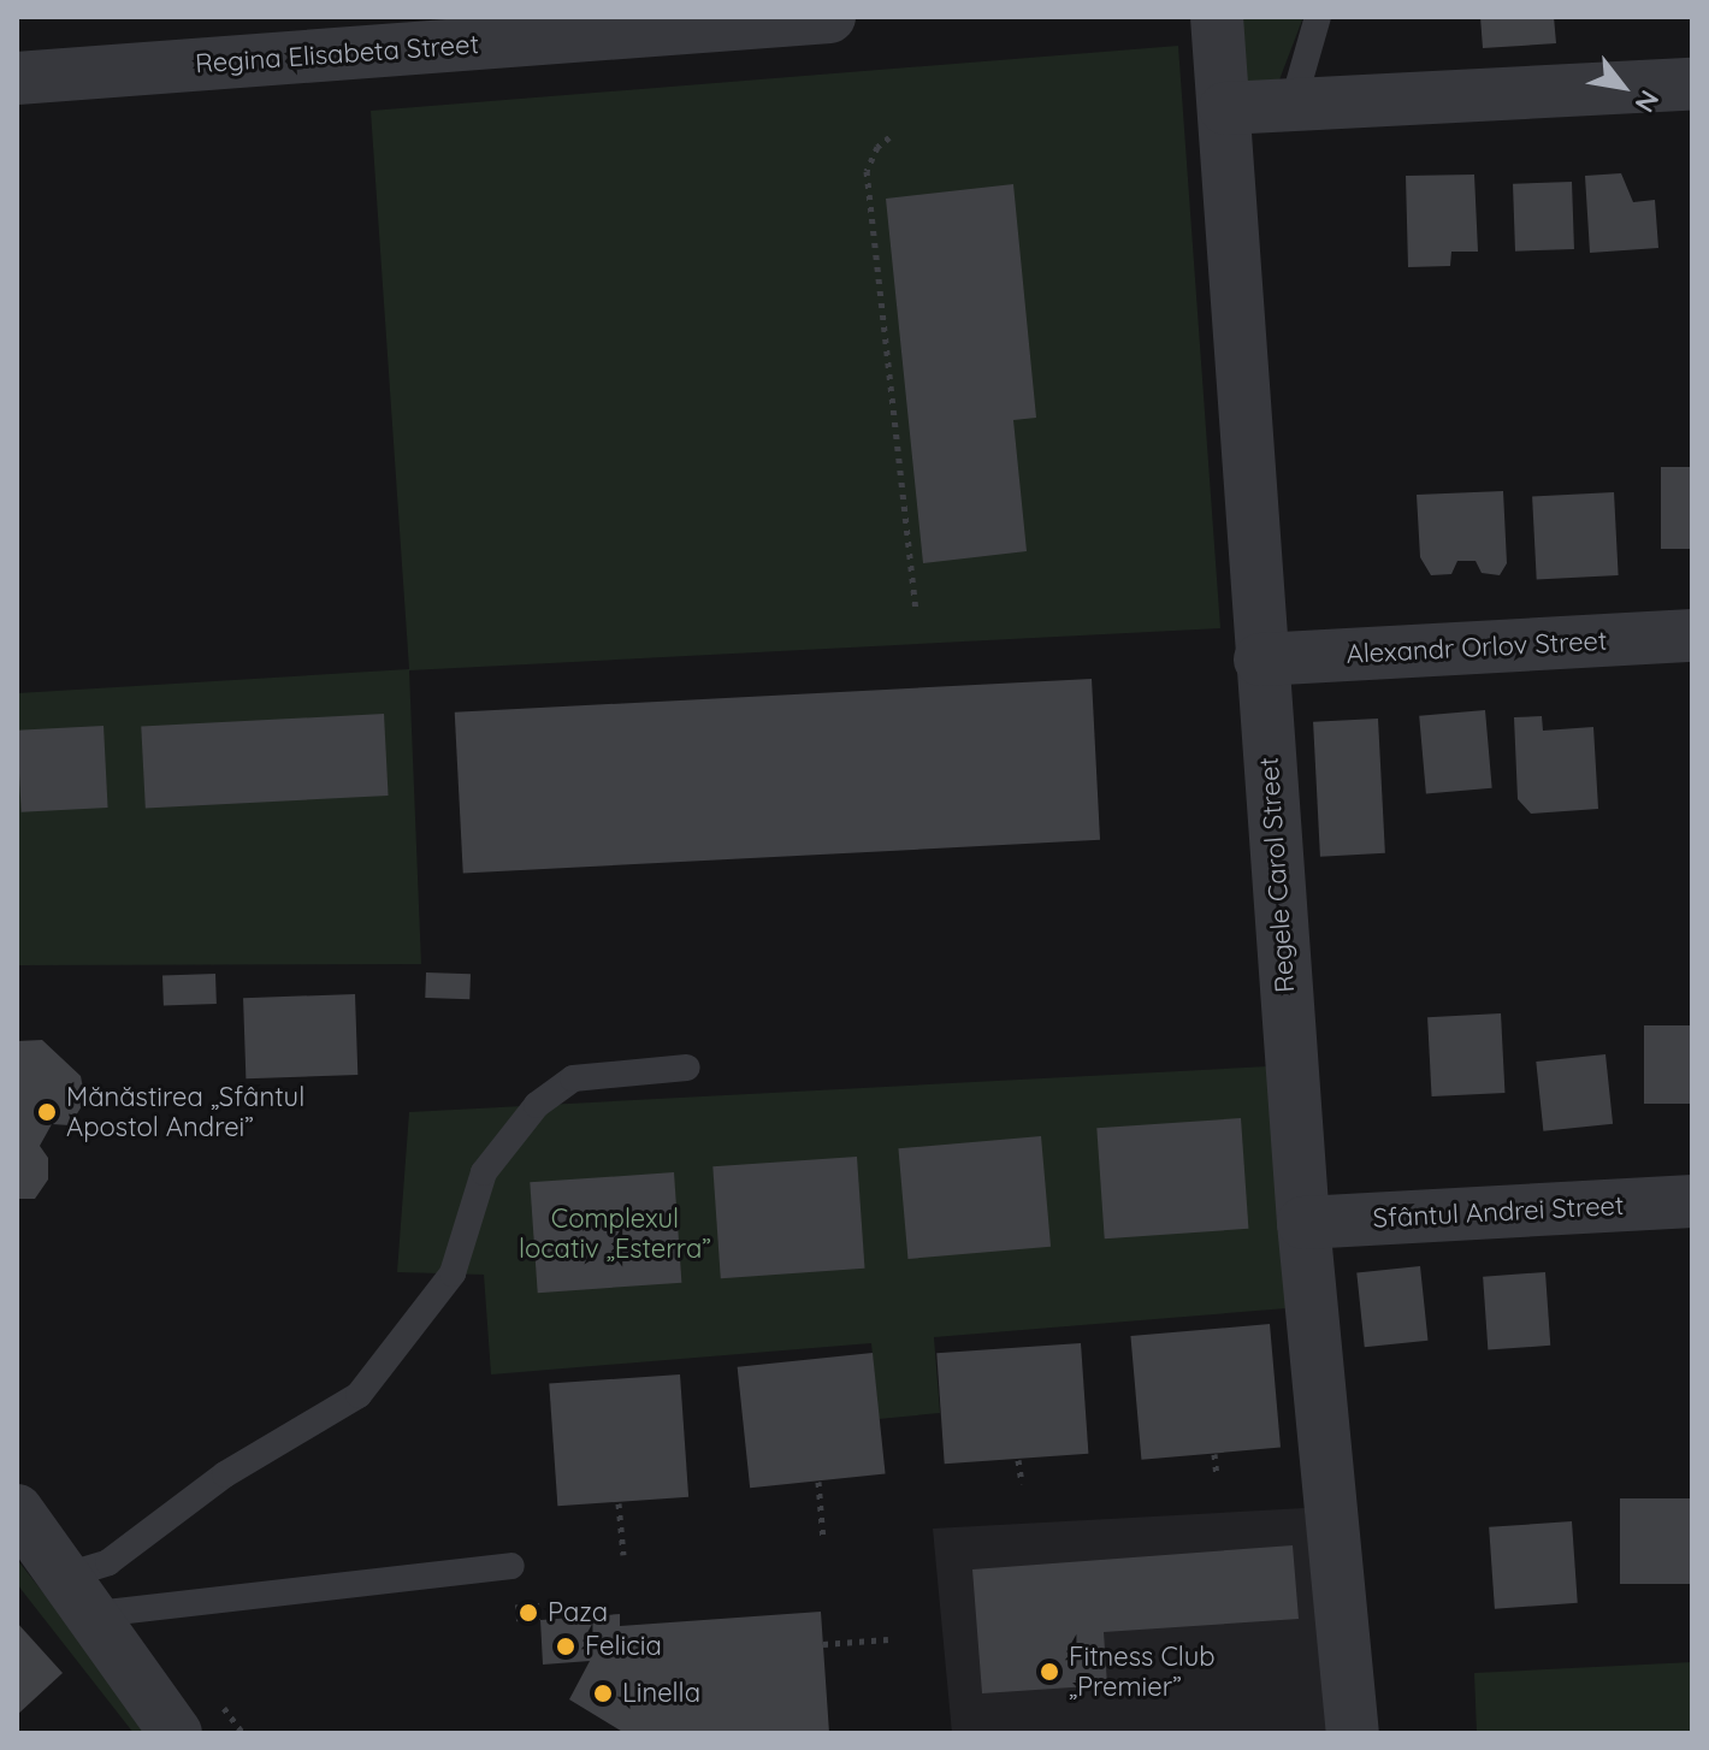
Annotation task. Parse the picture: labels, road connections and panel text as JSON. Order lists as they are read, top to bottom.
{
  "streets": {
    "street": [
      "Regina Elisabeta Street",
      "Alexandr Orlov Street",
      "Regele Carol Street",
      "Sfântul Andrei Street"
    ]
  },
  "crossings": [
    ["Alexandr Orlov Street", "Regele Carol Street"],
    ["Regele Carol Street", "Sfântul Andrei Street"]
  ],
  "parks": ["Complexul locativ „Esterra”"],
  "places": [
    "Mănăstirea „Sfântul Apostol Andrei”",
    "Paza",
    "Felicia",
    "Fitness Club „Premier”",
    "Linella"
  ],
  "north": "bottom right"
}
